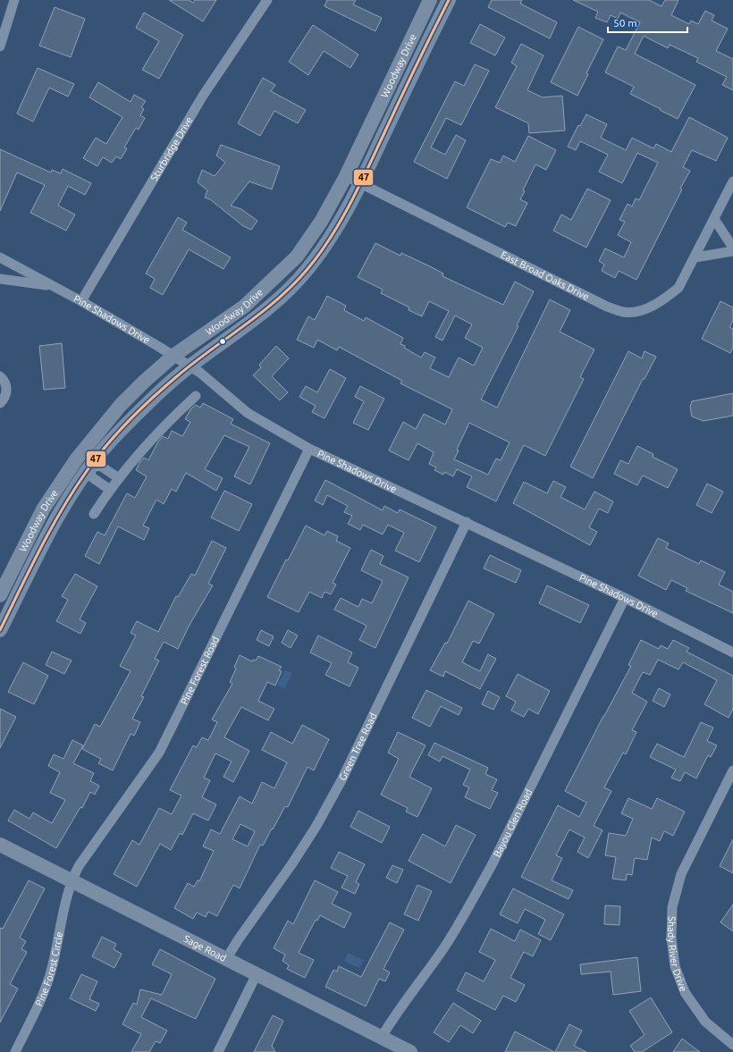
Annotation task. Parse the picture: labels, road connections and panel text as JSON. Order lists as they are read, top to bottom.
{
  "streets": {
    "main road": ["Woodway Drive", "Sage Road"],
    "street": [
      "Sturbridge Drive",
      "East Broad Oaks Drive",
      "Pine Shadows Drive",
      "Pine Forest Road",
      "Green Tree Road",
      "Bayou Glen Road",
      "Shady River Drive",
      "Pine Forest Circle"
    ]
  },
  "crossings": [
    ["Woodway Drive", "East Broad Oaks Drive"],
    ["Woodway Drive", "Pine Shadows Drive"],
    ["Sturbridge Drive", "Pine Shadows Drive"],
    ["Pine Shadows Drive", "Pine Forest Road"],
    ["Pine Shadows Drive", "Green Tree Road"],
    ["Pine Shadows Drive", "Bayou Glen Road"],
    ["Pine Forest Road", "Sage Road"],
    ["Pine Forest Road", "Pine Forest Circle"],
    ["Green Tree Road", "Sage Road"],
    ["Bayou Glen Road", "Sage Road"],
    ["Sage Road", "Pine Forest Circle"]
  ],
  "lines": ["transit line 47"],
  "scale_bar": "50 m"
}
